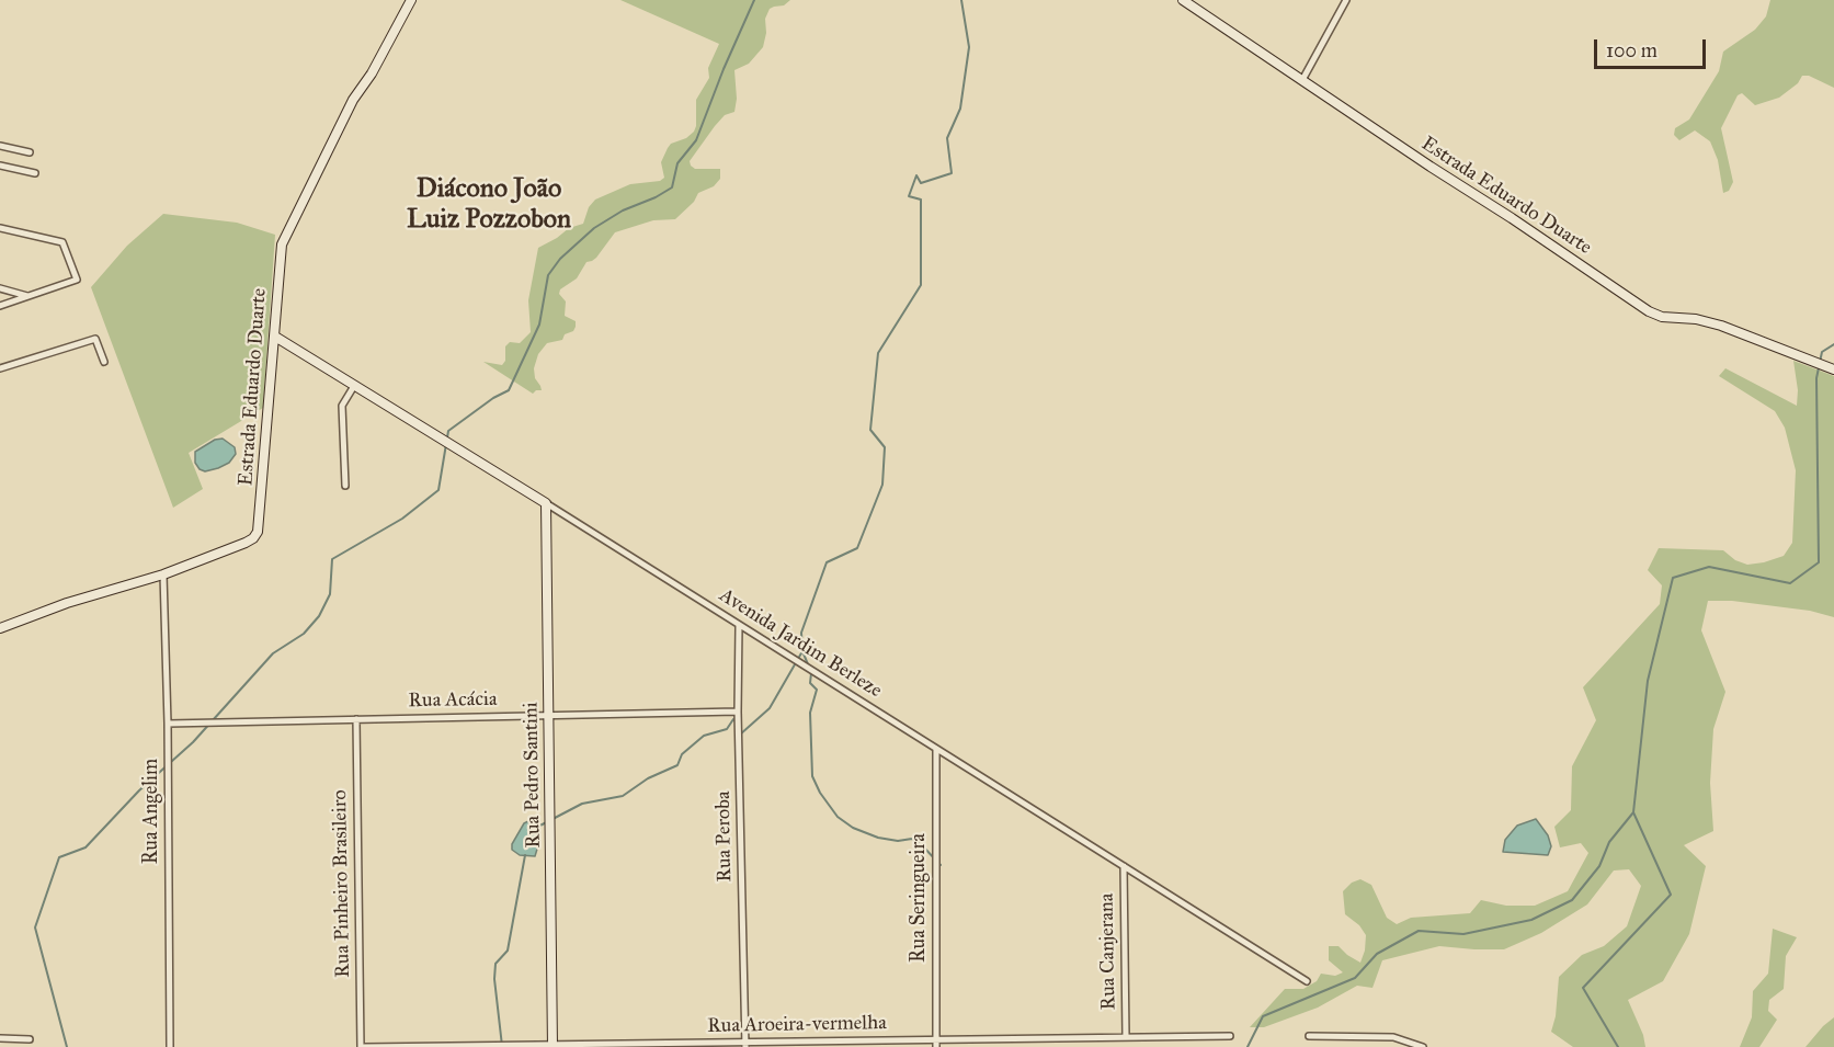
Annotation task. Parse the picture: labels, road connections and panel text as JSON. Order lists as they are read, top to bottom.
{
  "streets": {
    "street": [
      "Estrada Eduardo Duarte",
      "Avenida Jardim Berleze",
      "Rua Acácia",
      "Rua Pedro Santini",
      "Rua Angelim",
      "Rua Peroba",
      "Rua Pinheiro Brasileiro",
      "Rua Seringueira",
      "Rua Canjerana",
      "Rua Aroeira-vermelha"
    ]
  },
  "crossings": [
    ["Estrada Eduardo Duarte", "Avenida Jardim Berleze"],
    ["Estrada Eduardo Duarte", "Rua Angelim"],
    ["Avenida Jardim Berleze", "Rua Pedro Santini"],
    ["Avenida Jardim Berleze", "Rua Peroba"],
    ["Avenida Jardim Berleze", "Rua Seringueira"],
    ["Avenida Jardim Berleze", "Rua Canjerana"],
    ["Rua Acácia", "Rua Pedro Santini"],
    ["Rua Acácia", "Rua Angelim"],
    ["Rua Acácia", "Rua Peroba"],
    ["Rua Acácia", "Rua Pinheiro Brasileiro"],
    ["Rua Pedro Santini", "Rua Aroeira-vermelha"],
    ["Rua Peroba", "Rua Aroeira-vermelha"],
    ["Rua Pinheiro Brasileiro", "Rua Aroeira-vermelha"],
    ["Rua Seringueira", "Rua Aroeira-vermelha"],
    ["Rua Canjerana", "Rua Aroeira-vermelha"]
  ],
  "districts": ["Diácono João Luiz Pozzobon"],
  "scale_bar": "100 m"
}
